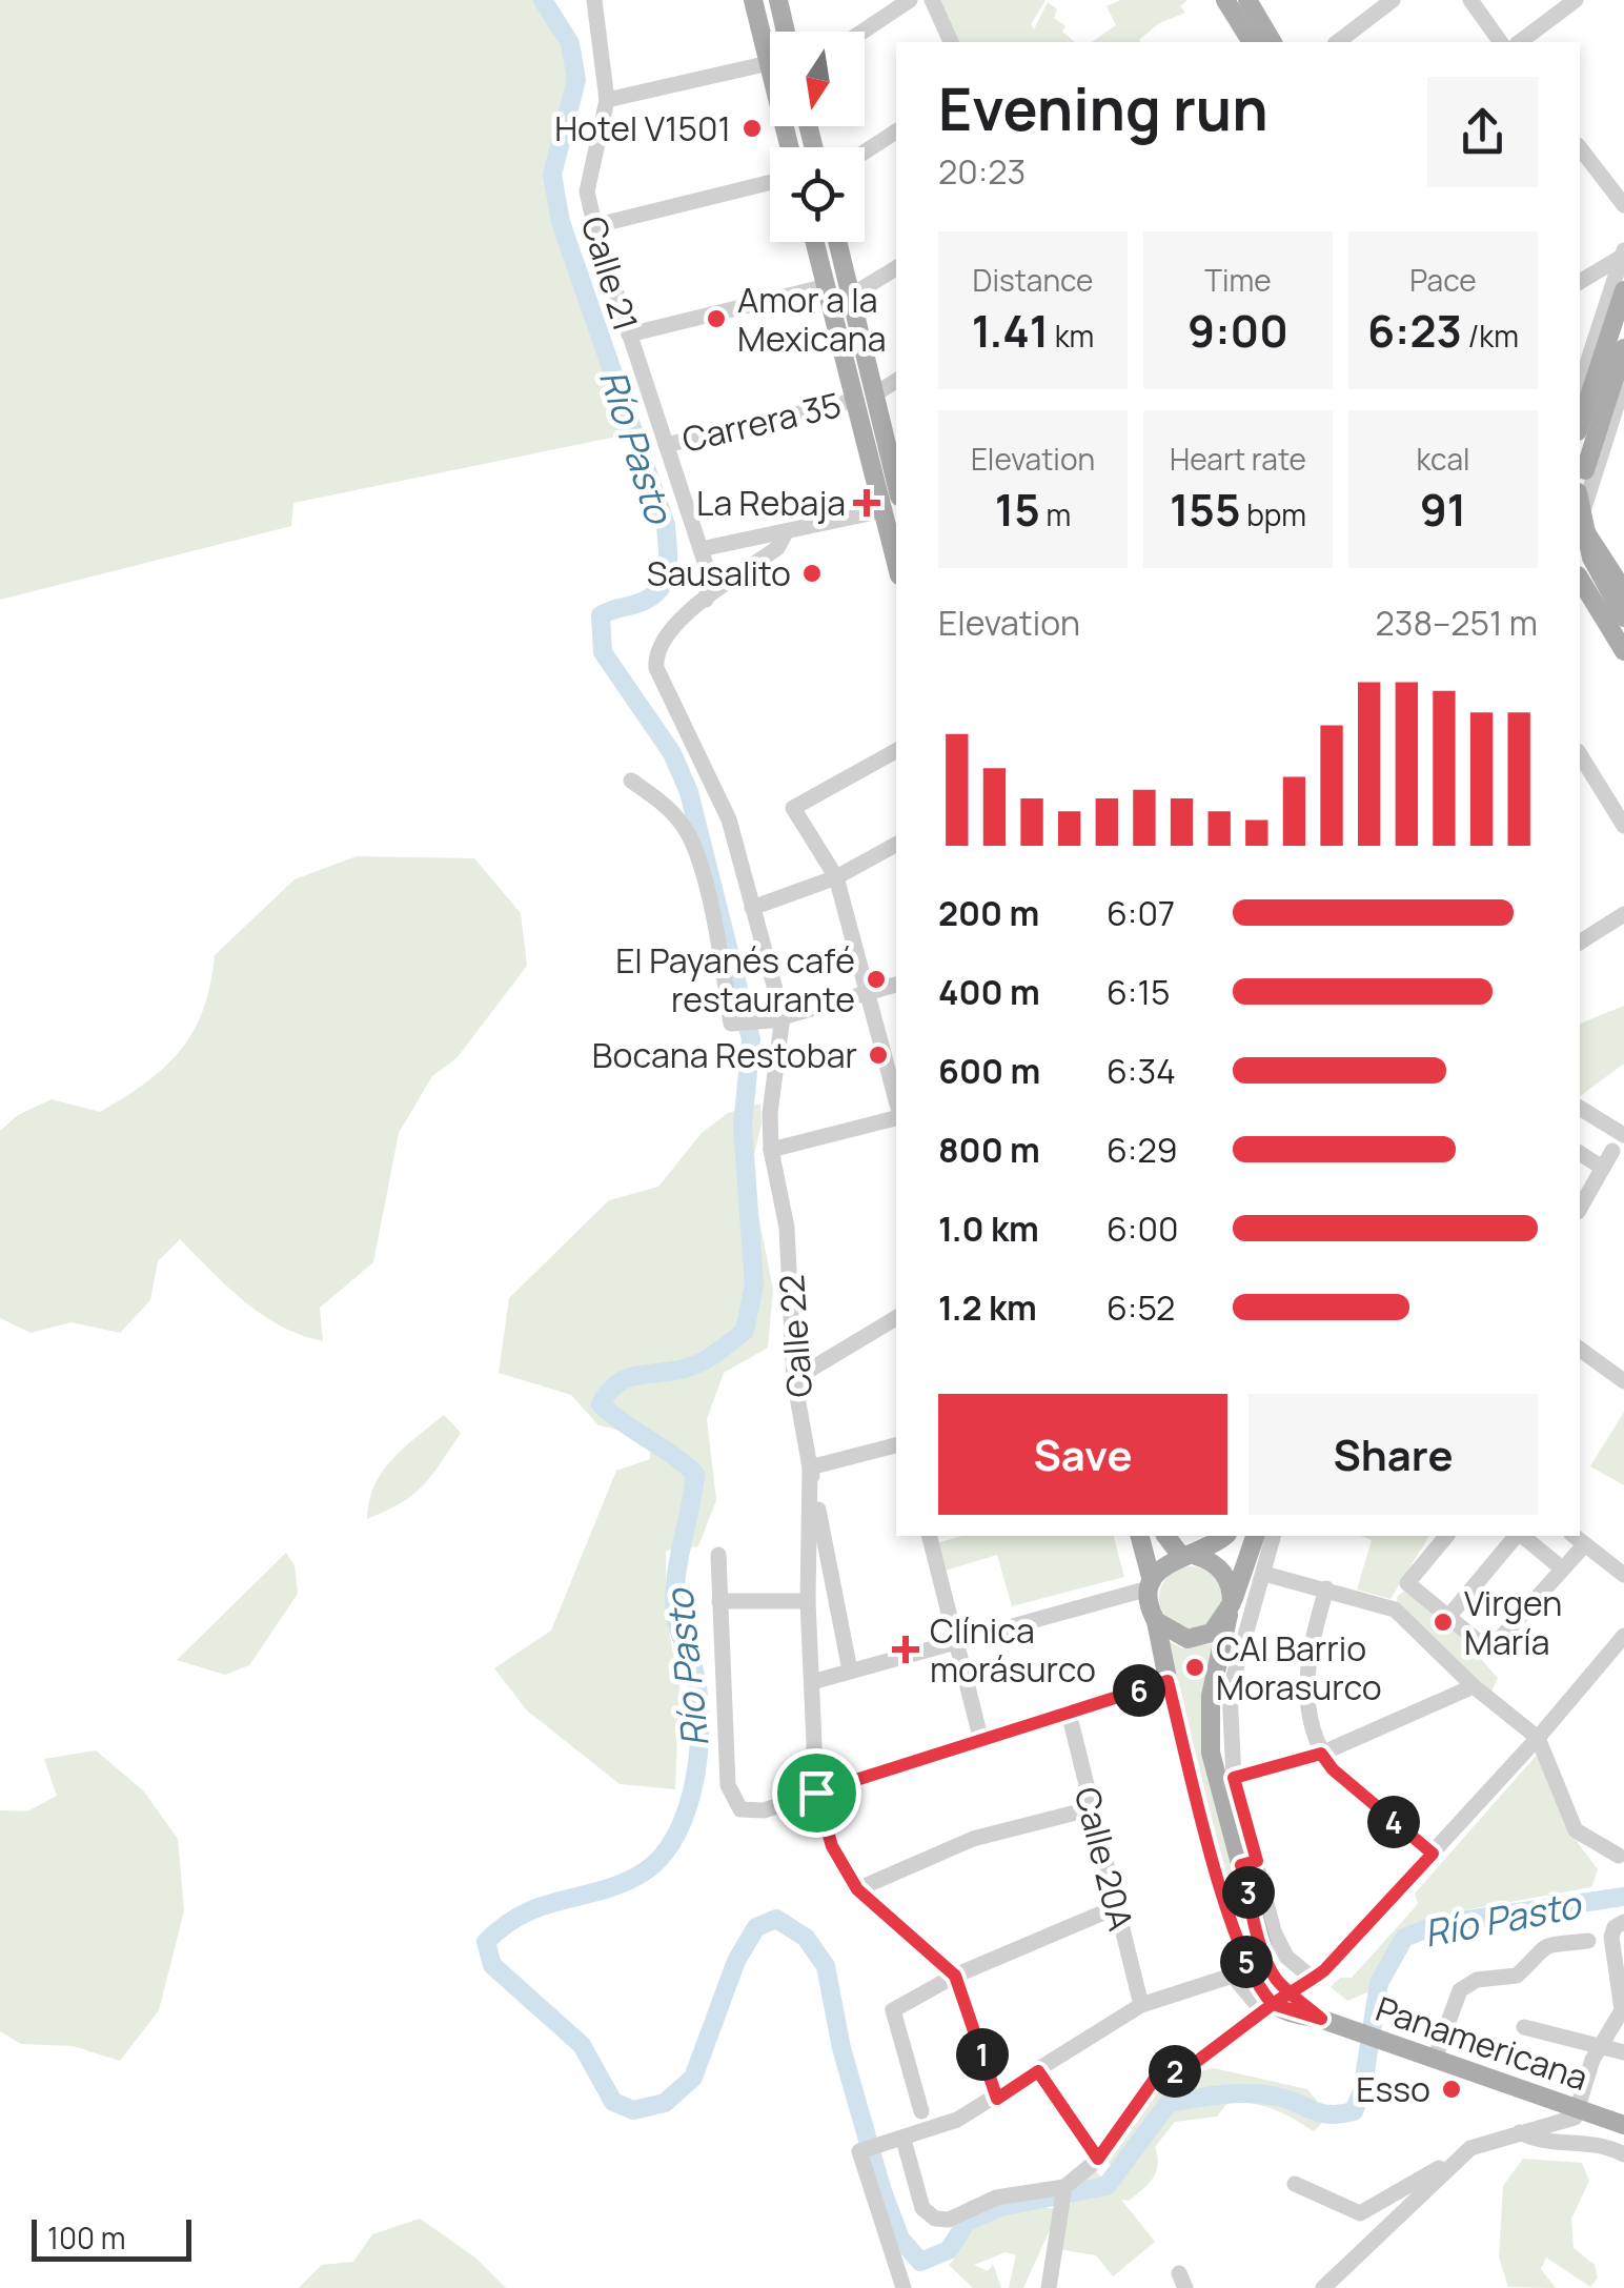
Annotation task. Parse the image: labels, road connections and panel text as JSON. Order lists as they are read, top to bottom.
{
  "streets": {
    "main road": ["Panamericana"],
    "street": [
      "Calle 21",
      "Carrera 35",
      "Calle 22",
      "Calle 20A"
    ]
  },
  "crossings": [
    ["Calle 21", "Carrera 35"],
    ["Calle 21", "Calle 22"]
  ],
  "water": ["Río Pasto"],
  "places": {
    "other": [
      "Hotel V1501",
      "Amor a la Mexicana",
      "Sausalito",
      "El Payanés café restaurante",
      "Bocana Restobar",
      "Virgen María",
      "CAI Barrio Morasurco",
      "Esso"
    ],
    "health": ["La Rebaja", "Clínica morásurco"]
  },
  "scale_bar": "100 m",
  "north": "bottom",
  "page": {
    "heading": ["Evening run", "20:23"],
    "stats": [
      ["Distance", "1.41 km"],
      ["Time", "9:00"],
      ["Pace", "6:23 /km"],
      ["Elevation", "15 m"],
      ["Heart rate", "155 bpm"],
      ["kcal", "91"]
    ],
    "chart": ["Elevation", "238–251 m"],
    "list": [
      {
        "name": "200 m",
        "note": "6:07"
      },
      {
        "name": "400 m",
        "note": "6:15"
      },
      {
        "name": "600 m",
        "note": "6:34"
      },
      {
        "name": "800 m",
        "note": "6:29"
      },
      {
        "name": "1.0 km",
        "note": "6:00"
      },
      {
        "name": "1.2 km",
        "note": "6:52"
      }
    ],
    "buttons": ["Save", "Share"],
    "pins": [
      "6",
      "4",
      "3",
      "5",
      "1",
      "2"
    ],
    "scale": "100 m"
  }
}
